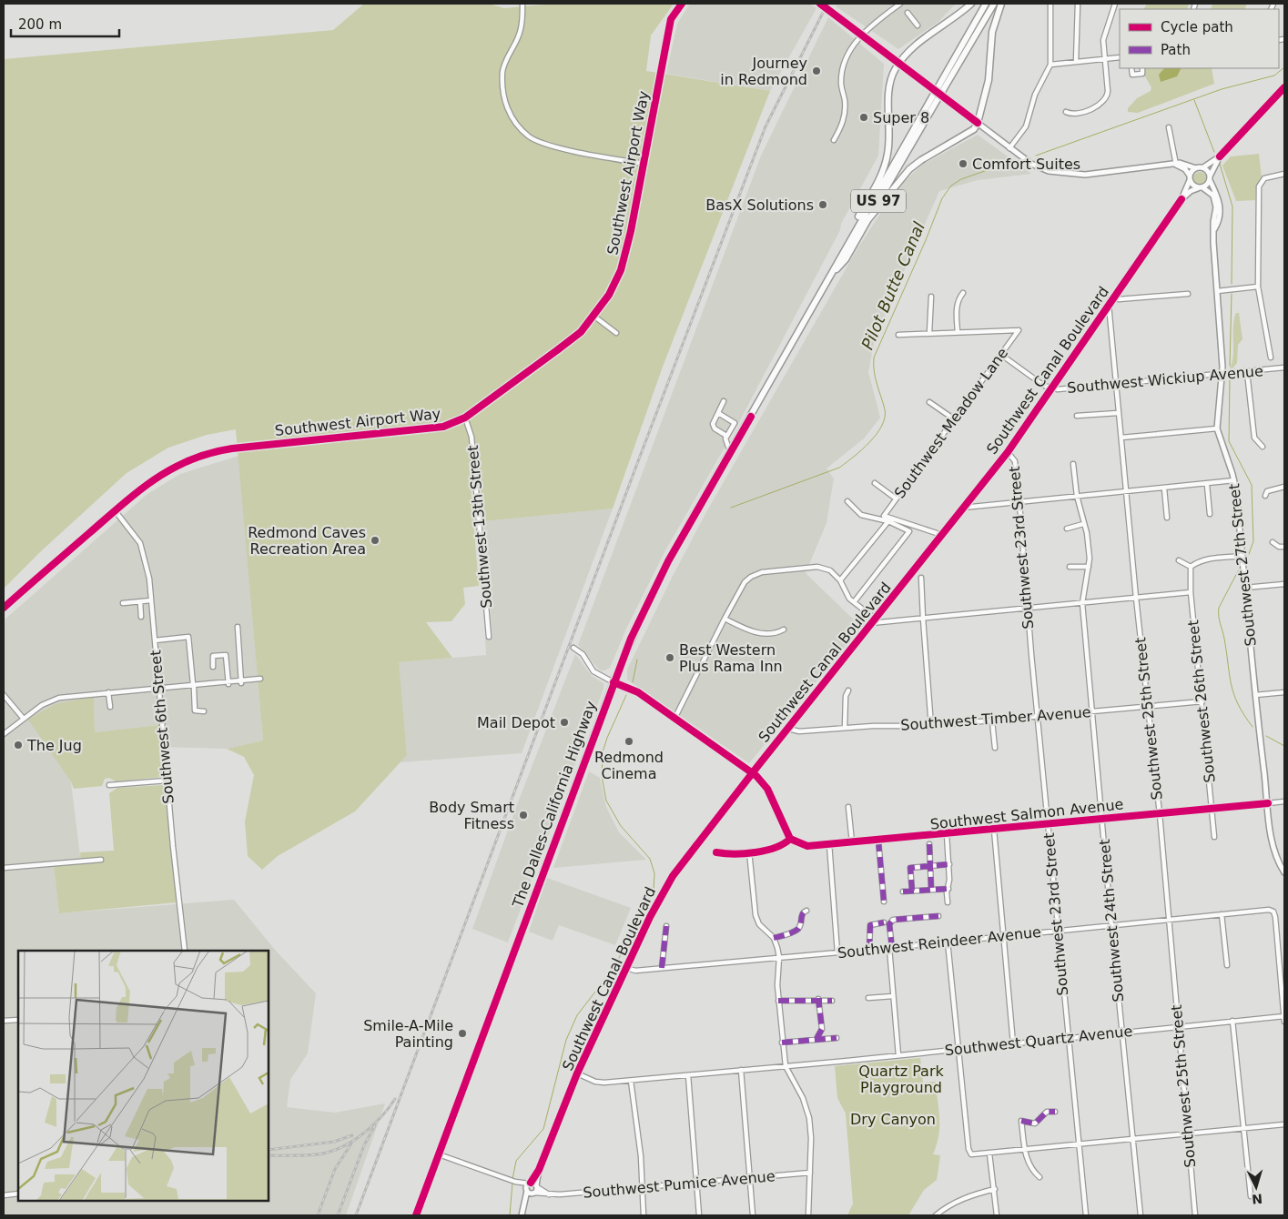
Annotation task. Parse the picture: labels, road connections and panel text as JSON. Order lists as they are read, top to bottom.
{
  "streets": {
    "highway": ["US 97", "The Dalles-California Highway"],
    "main road": [
      "Southwest Airport Way",
      "Southwest Canal Boulevard",
      "Southwest 27th Street",
      "Southwest Salmon Avenue"
    ],
    "street": [
      "Southwest Wickiup Avenue",
      "Southwest Meadow Lane",
      "Southwest 13th Street",
      "Southwest 23rd Street",
      "Southwest 26th Street",
      "Southwest Timber Avenue",
      "Southwest 25th Street",
      "Southwest 6th Street",
      "Southwest 24th Street",
      "Southwest Reindeer Avenue",
      "Southwest Quartz Avenue",
      "Southwest Pumice Avenue"
    ]
  },
  "crossings": [
    ["Southwest Airport Way", "Southwest 13th Street"],
    ["Southwest Airport Way", "Southwest 6th Street"],
    ["Southwest Canal Boulevard", "Southwest Wickiup Avenue"],
    ["Southwest Canal Boulevard", "Southwest Meadow Lane"],
    ["Southwest Canal Boulevard", "Southwest 23rd Street"],
    ["Southwest Canal Boulevard", "Southwest 27th Street"],
    ["Southwest Canal Boulevard", "Southwest Timber Avenue"],
    ["Southwest Canal Boulevard", "Southwest 25th Street"],
    ["Southwest Canal Boulevard", "Southwest Reindeer Avenue"],
    ["Southwest Canal Boulevard", "Southwest Quartz Avenue"],
    ["Southwest Canal Boulevard", "Southwest Pumice Avenue"],
    ["Southwest Wickiup Avenue", "Southwest Meadow Lane"],
    ["Southwest Wickiup Avenue", "Southwest 27th Street"],
    ["Southwest Wickiup Avenue", "Southwest 25th Street"],
    ["Southwest 23rd Street", "Southwest Timber Avenue"],
    ["Southwest 23rd Street", "Southwest Salmon Avenue"],
    ["Southwest 23rd Street", "Southwest Reindeer Avenue"],
    ["Southwest 23rd Street", "Southwest Quartz Avenue"],
    ["Southwest 27th Street", "Southwest Salmon Avenue"],
    ["Southwest 26th Street", "Southwest Timber Avenue"],
    ["Southwest 26th Street", "Southwest Salmon Avenue"],
    ["Southwest Timber Avenue", "Southwest 25th Street"],
    ["Southwest Timber Avenue", "Southwest 24th Street"],
    ["Southwest 25th Street", "Southwest Salmon Avenue"],
    ["Southwest 25th Street", "Southwest Reindeer Avenue"],
    ["Southwest 25th Street", "Southwest Quartz Avenue"],
    ["Southwest Salmon Avenue", "Southwest 24th Street"],
    ["Southwest 24th Street", "Southwest Reindeer Avenue"],
    ["Southwest 24th Street", "Southwest Quartz Avenue"],
    ["Southwest Reindeer Avenue", "Southwest Quartz Avenue"]
  ],
  "water": ["Pilot Butte Canal"],
  "parks": ["Quartz Park Playground", "Dry Canyon"],
  "places": [
    "Journey in Redmond",
    "Super 8",
    "Comfort Suites",
    "BasX Solutions",
    "Redmond Caves Recreation Area",
    "Best Western Plus Rama Inn",
    "Mail Depot",
    "Redmond Cinema",
    "The Jug",
    "Body Smart Fitness",
    "Smile-A-Mile Painting"
  ],
  "legend": ["Cycle path", "Path"],
  "scale_bar": "200 m",
  "north": "bottom"
}
